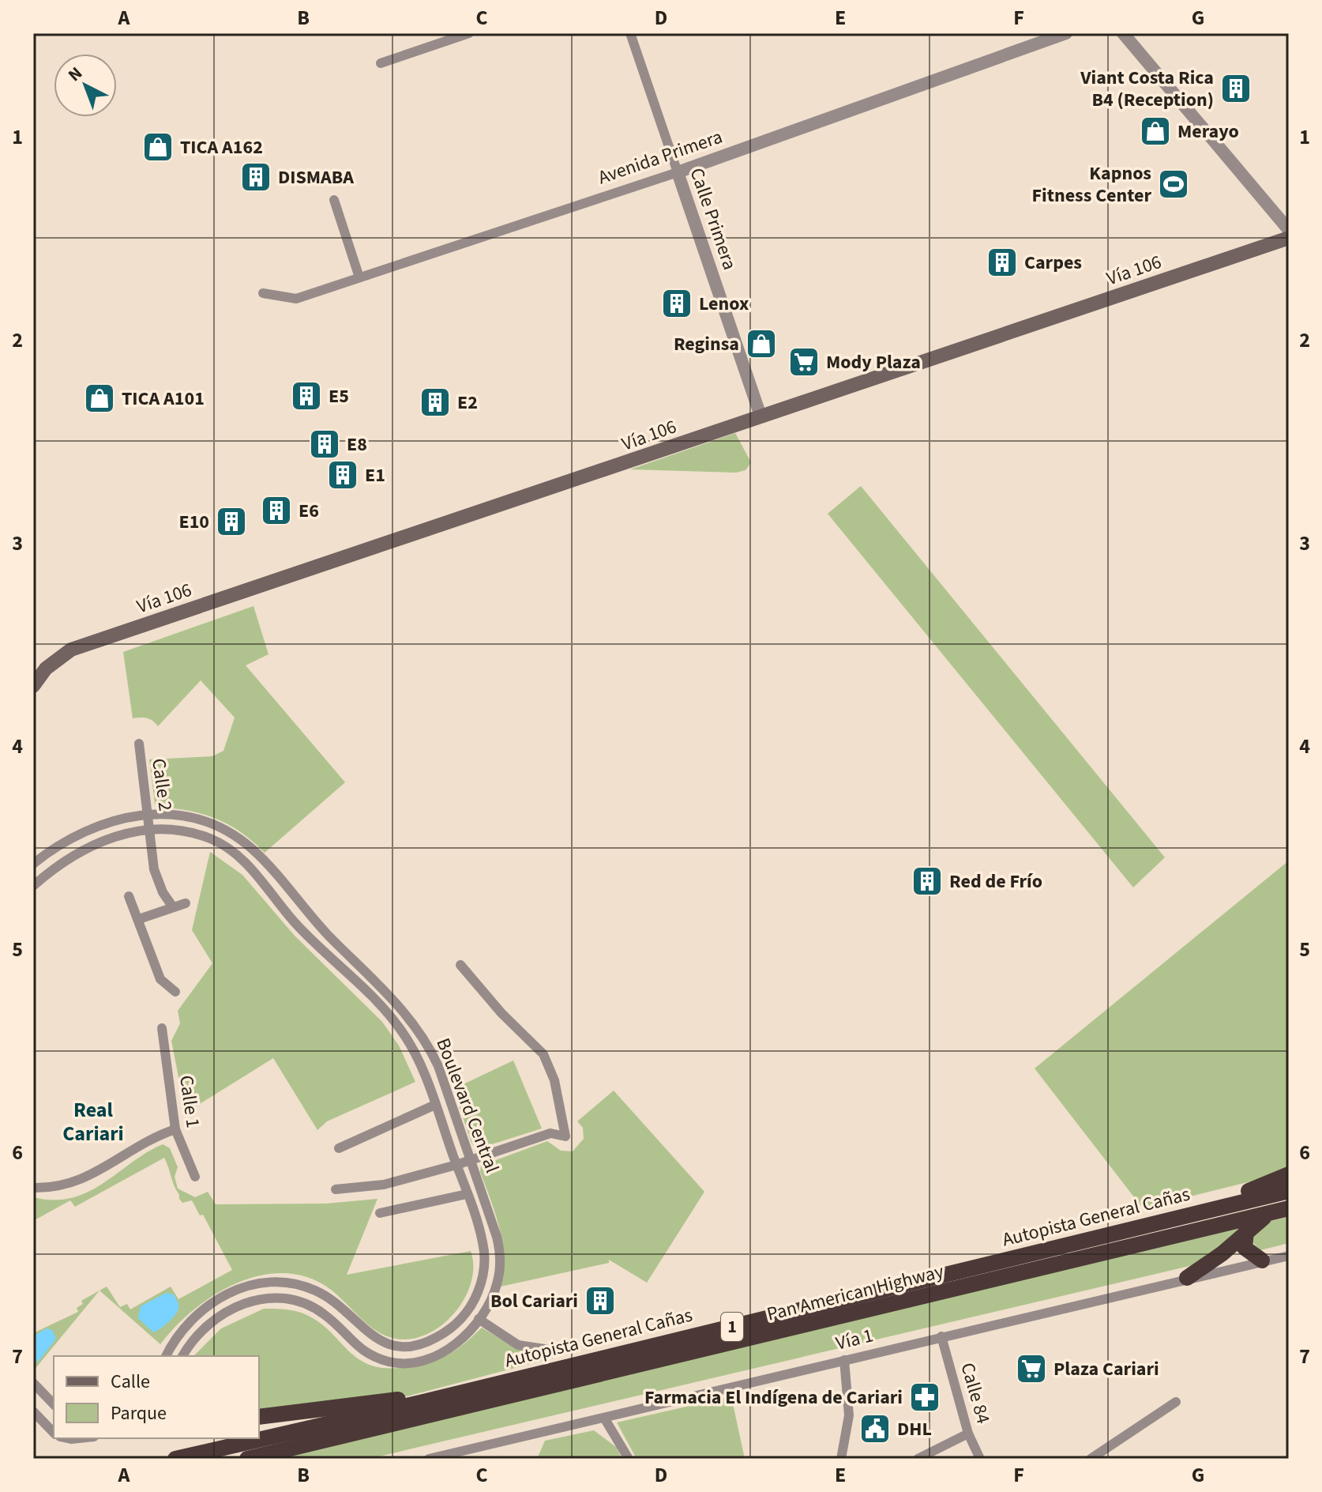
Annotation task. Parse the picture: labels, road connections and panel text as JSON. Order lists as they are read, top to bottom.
{
  "streets": {
    "highway": ["Autopista General Cañas", "Pan American Highway", "1"],
    "main road": ["Vía 106"],
    "street": [
      "Avenida Primera",
      "Calle Primera",
      "Calle 2",
      "Calle 1",
      "Boulevard Central",
      "Vía 1",
      "Calle 84"
    ]
  },
  "crossings": [
    ["Avenida Primera", "Calle Primera"],
    ["Calle Primera", "Vía 106"],
    ["Calle 2", "Boulevard Central"],
    ["Vía 1", "Calle 84"]
  ],
  "districts": ["Real Cariari"],
  "places": {
    "building": [
      "Viant Costa Rica B4 (Reception)",
      "DISMABA",
      "Carpes",
      "Lenox",
      "E5",
      "E2",
      "E8",
      "E1",
      "E6",
      "E10",
      "Red de Frío",
      "Bol Cariari"
    ],
    "shop": [
      "Merayo",
      "TICA A162",
      "Reginsa",
      "TICA A101"
    ],
    "sports": ["Kapnos Fitness Center"],
    "supermarket": ["Mody Plaza", "Plaza Cariari"],
    "pharmacy": ["Farmacia El Indígena de Cariari"],
    "public building": ["DHL"]
  },
  "legend": ["Calle", "Parque"],
  "north": "top left",
  "grid": {
    "columns": [
      "A",
      "B",
      "C",
      "D",
      "E",
      "F",
      "G"
    ],
    "rows": [
      "1",
      "2",
      "3",
      "4",
      "5",
      "6",
      "7"
    ]
  }
}
